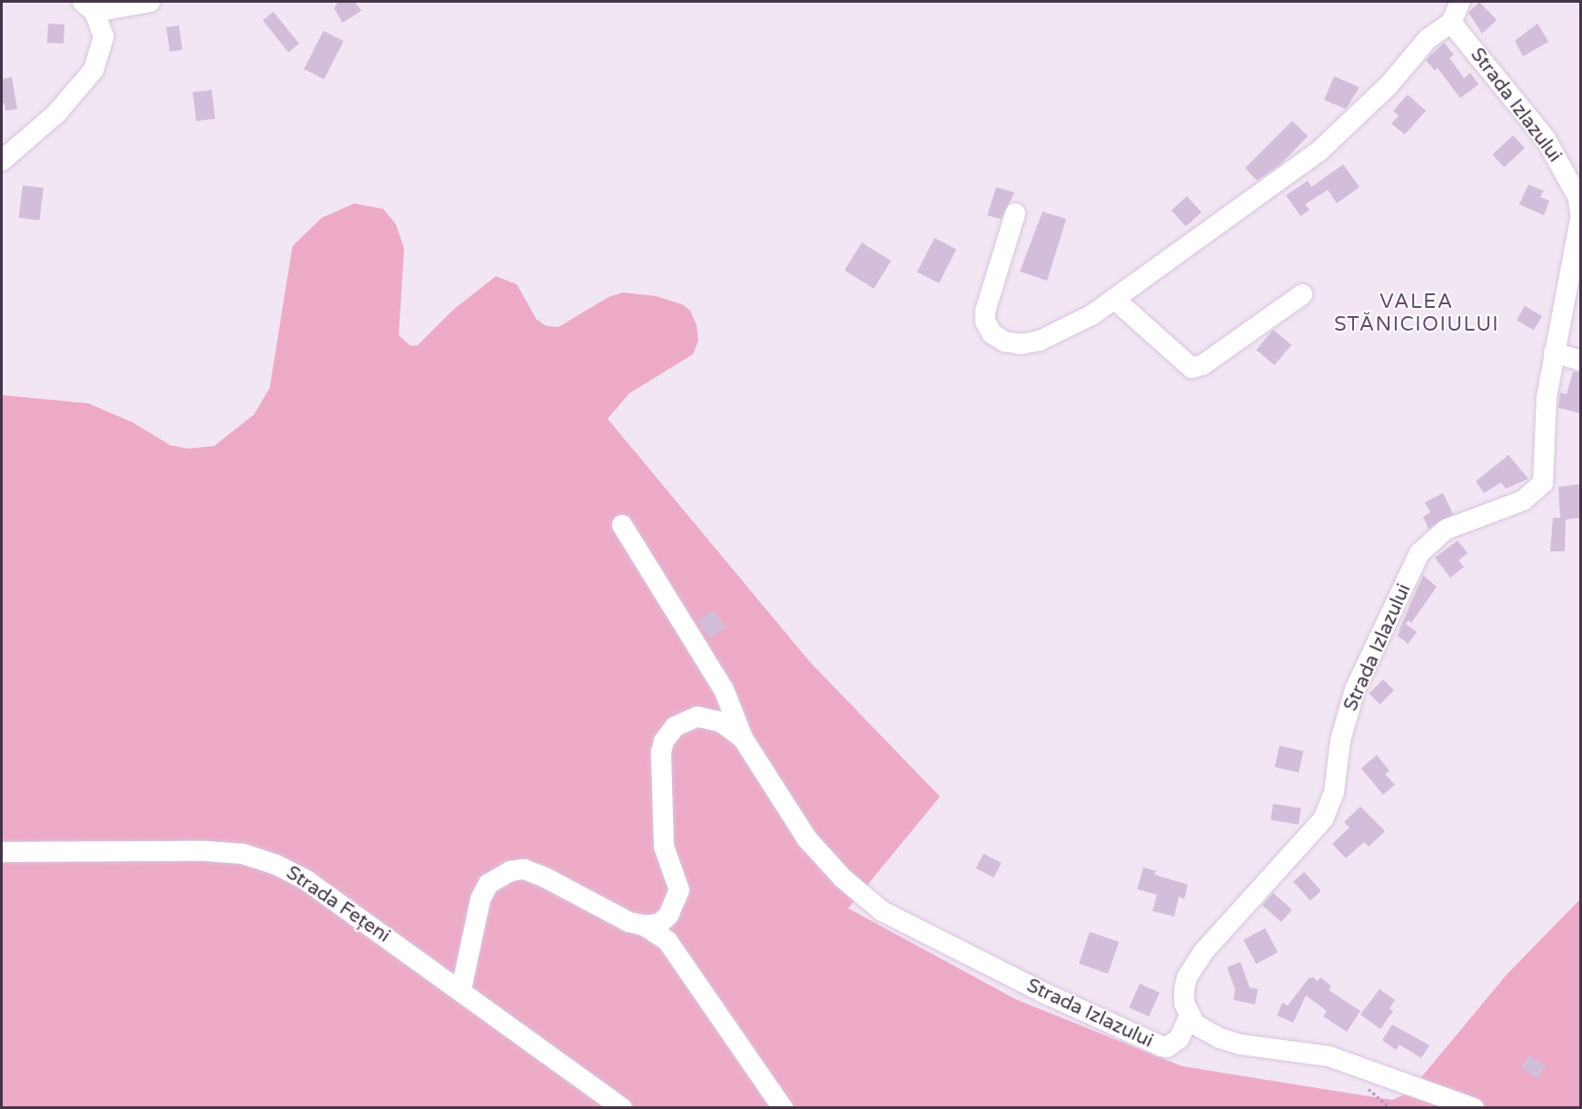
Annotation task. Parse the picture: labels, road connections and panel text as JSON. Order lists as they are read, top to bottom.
{
  "streets": {
    "street": ["Strada Izlazului", "Strada Fețeni"]
  },
  "districts": ["VALEA STĂNICIOIULUI"]
}
